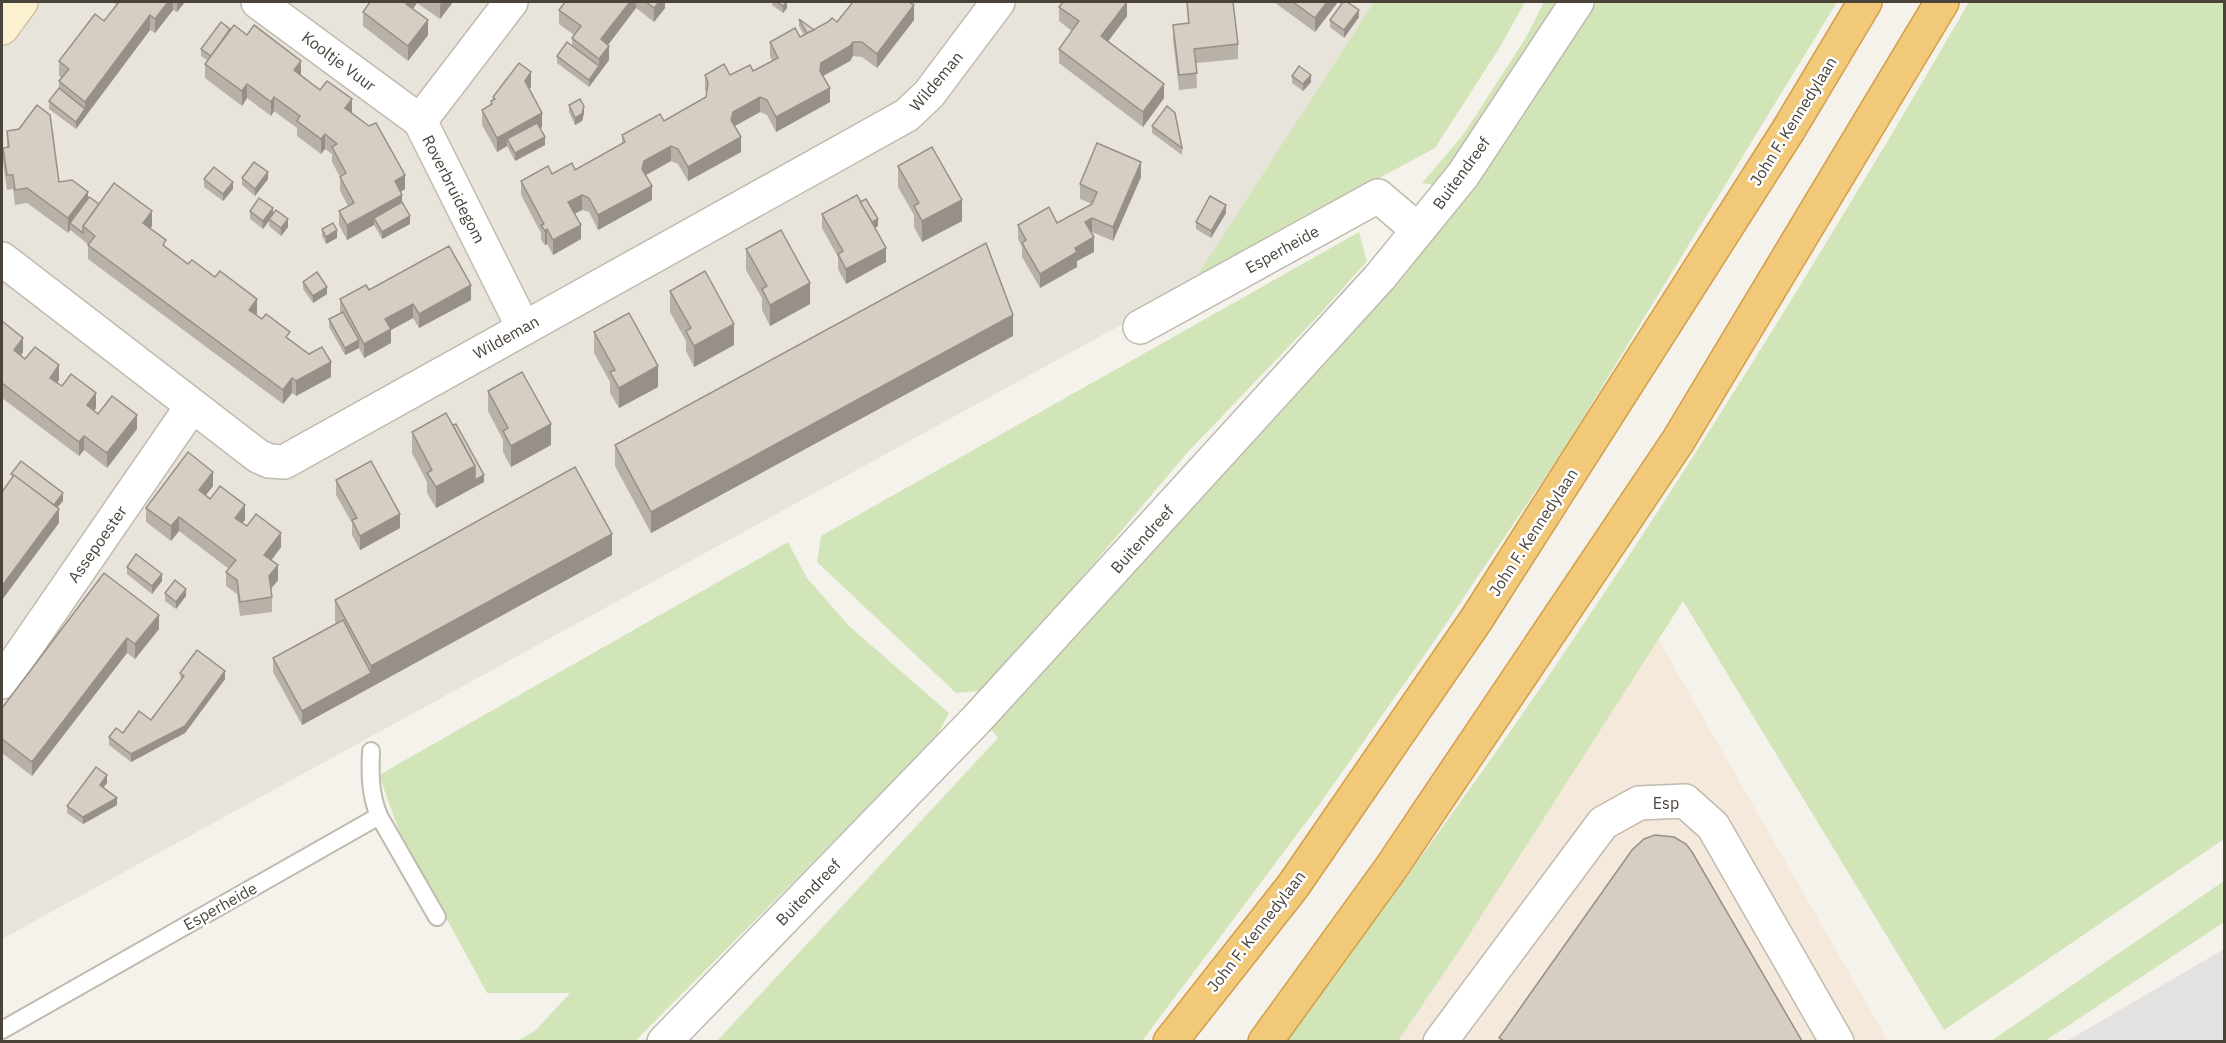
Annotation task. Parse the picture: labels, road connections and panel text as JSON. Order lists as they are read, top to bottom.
{
  "streets": {
    "highway": ["John F. Kennedylaan"],
    "street": [
      "Kooltje Vuur",
      "Wildeman",
      "Buitendreef",
      "Roverbruidegom",
      "Esperheide",
      "Assepoester",
      "Esp"
    ]
  },
  "crossings": [
    ["Kooltje Vuur", "Roverbruidegom"],
    ["Wildeman", "Roverbruidegom"],
    ["Wildeman", "Assepoester"],
    ["Buitendreef", "Esperheide"]
  ]
}
